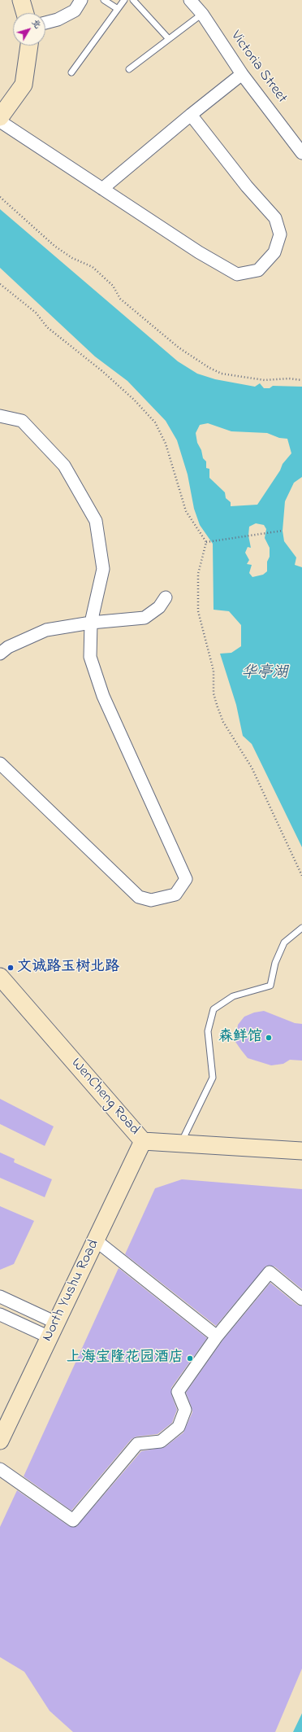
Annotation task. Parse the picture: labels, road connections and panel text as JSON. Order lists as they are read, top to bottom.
{
  "streets": {
    "street": ["Victoria Street", "WenCheng Road", "North Yushu Road"]
  },
  "crossings": [
    ["WenCheng Road", "North Yushu Road"]
  ],
  "water": ["华亭湖"],
  "places": ["文诚路玉树北路", "森鲜馆", "上海宝隆花园酒店"],
  "north": "top right"
}
